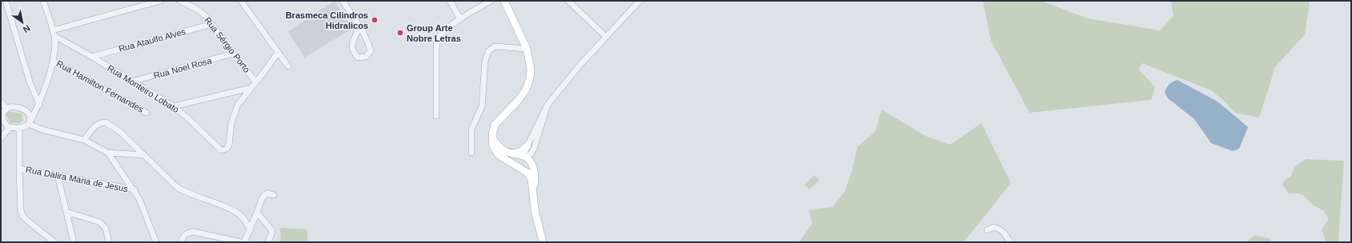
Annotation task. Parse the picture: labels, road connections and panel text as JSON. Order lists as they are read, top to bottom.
{
  "streets": {
    "street": [
      "Rua Ataulfo Alves",
      "Rua Sérgio Porto",
      "Rua Noel Rosa",
      "Rua Hamilton Fernandes",
      "Rua Monteiro Lobato",
      "Rua Dalira Maria de Jesus"
    ]
  },
  "crossings": [
    ["Rua Ataulfo Alves", "Rua Sérgio Porto"],
    ["Rua Ataulfo Alves", "Rua Monteiro Lobato"],
    ["Rua Sérgio Porto", "Rua Noel Rosa"],
    ["Rua Sérgio Porto", "Rua Monteiro Lobato"],
    ["Rua Noel Rosa", "Rua Monteiro Lobato"]
  ],
  "places": ["Brasmeca Cilindros Hidralicos", "Group Arte Nobre Letras"],
  "north": "bottom right"
}
